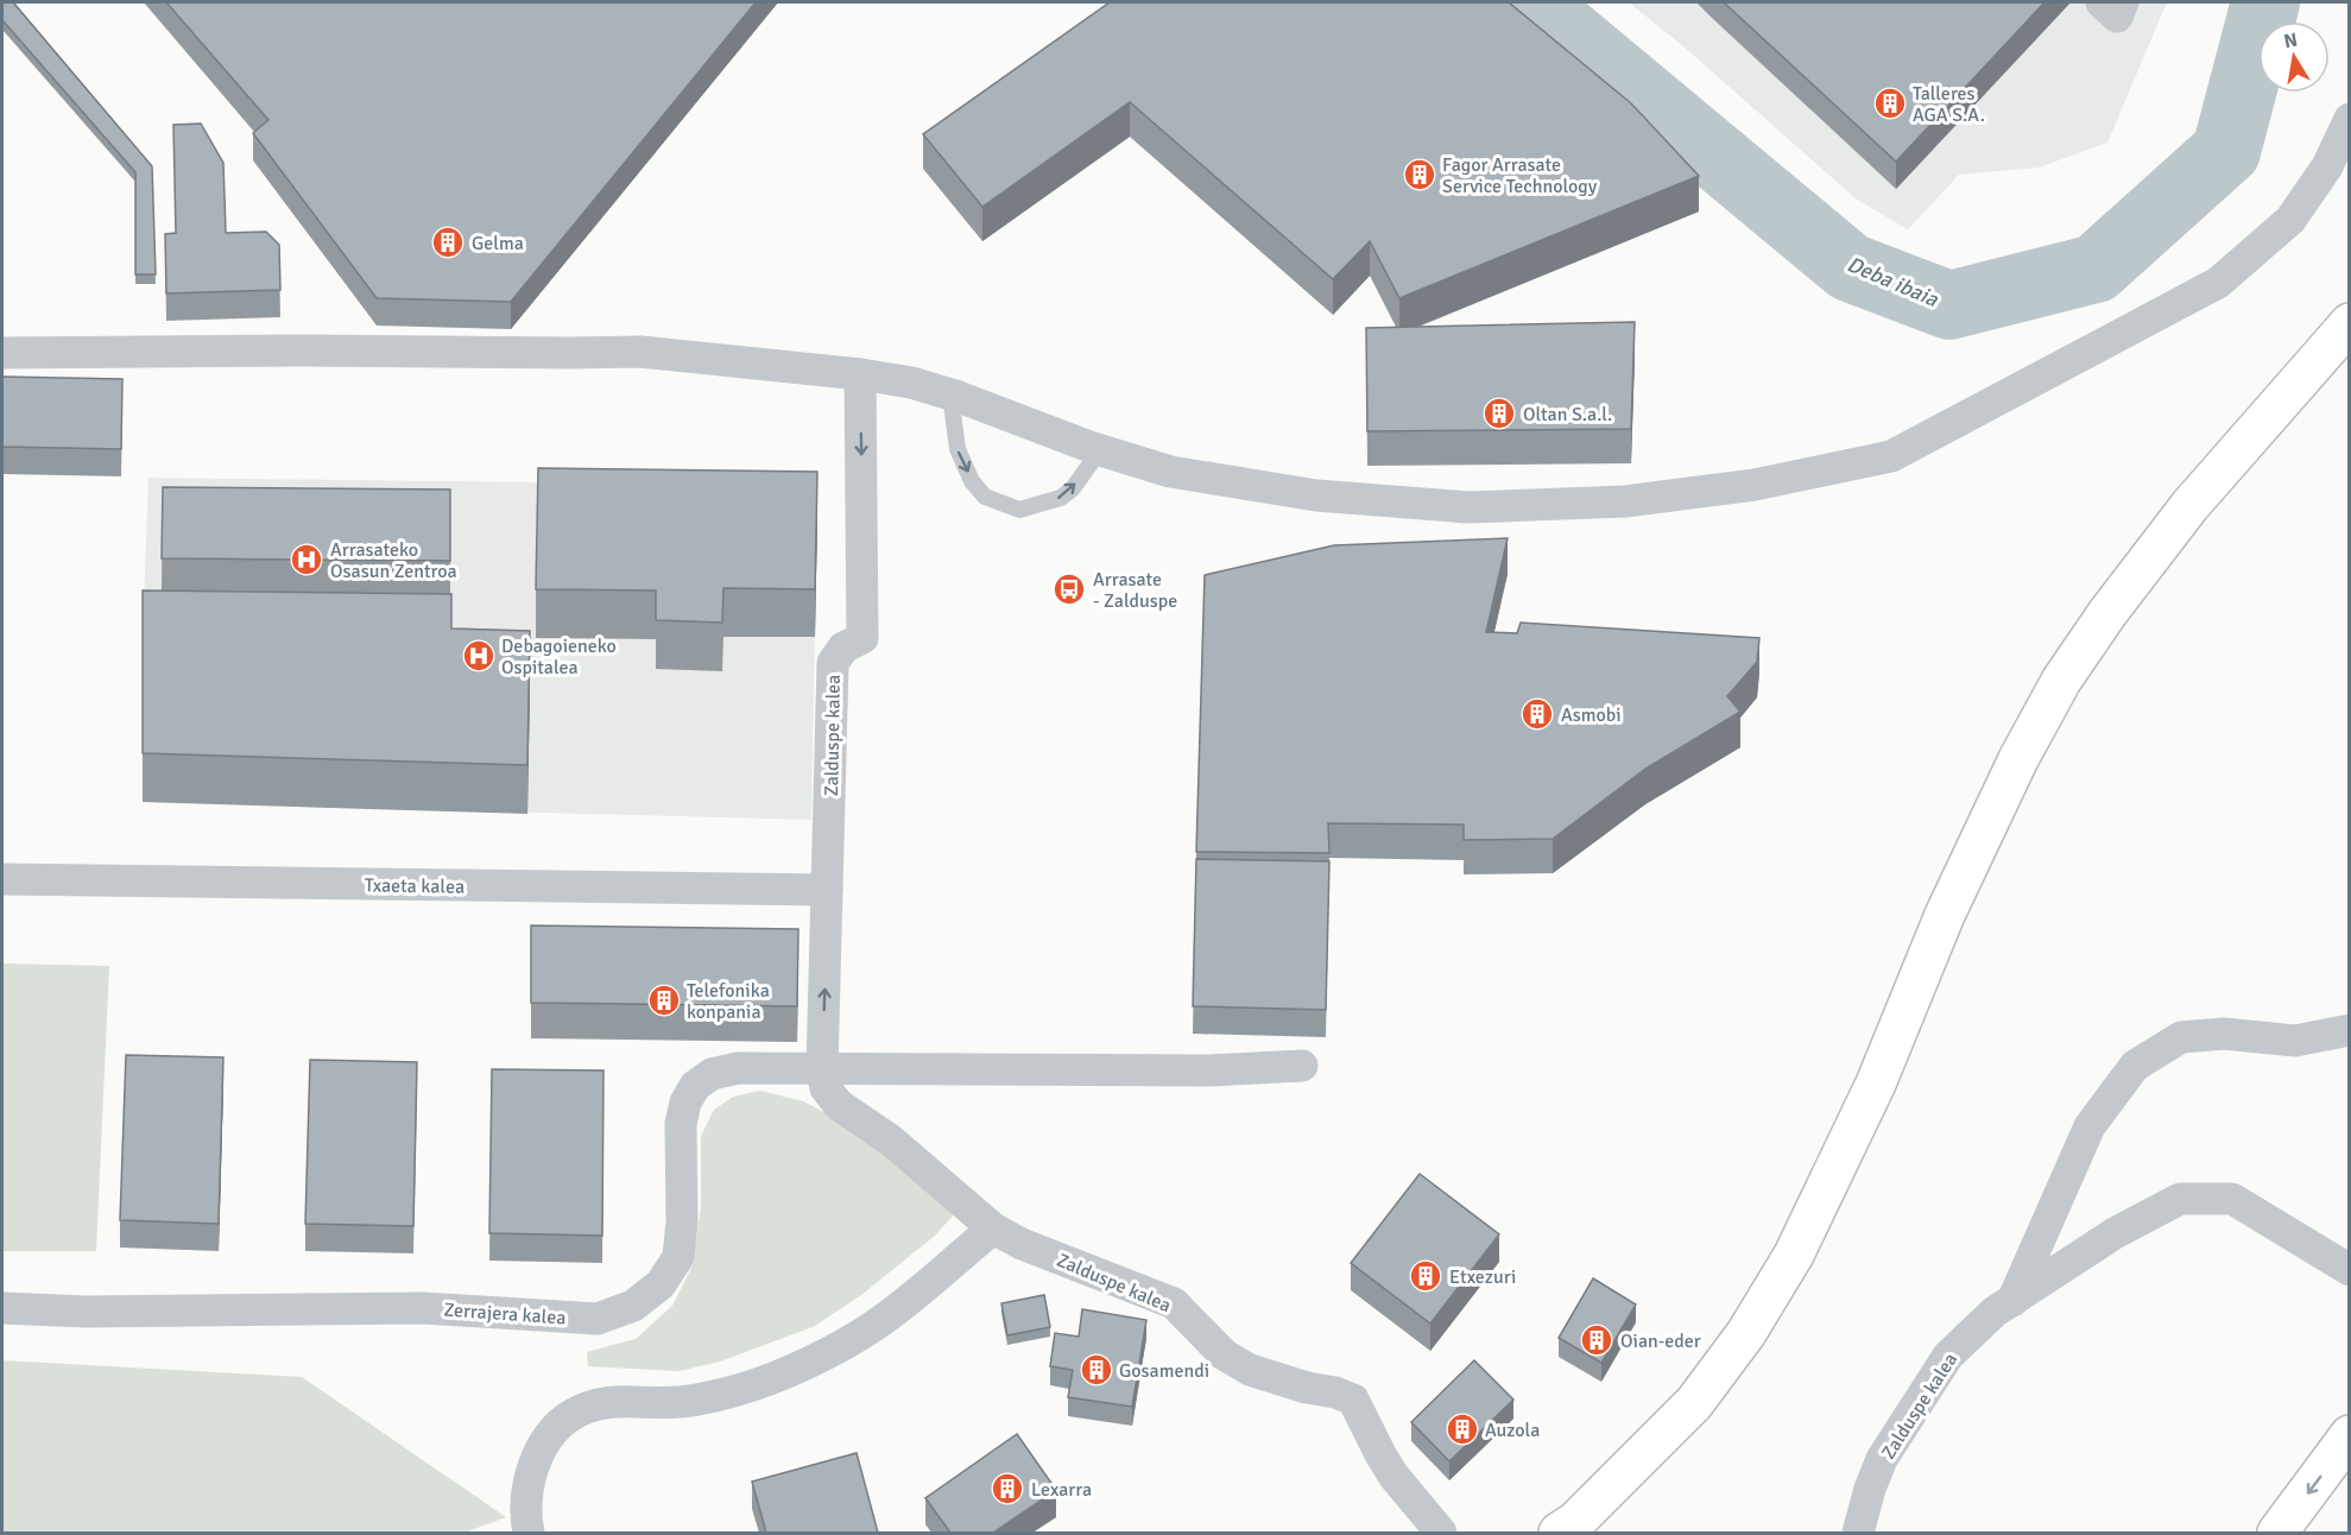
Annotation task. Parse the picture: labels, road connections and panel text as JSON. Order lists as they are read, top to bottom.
{
  "streets": {
    "street": ["Zalduspe kalea", "Txaeta kalea", "Zerrajera kalea"]
  },
  "crossings": [
    ["Zalduspe kalea", "Txaeta kalea"],
    ["Zalduspe kalea", "Zerrajera kalea"]
  ],
  "water": ["Deba ibaia"],
  "places": {
    "building": [
      "Talleres AGA S.A.",
      "Fagor Arrasate Service Technology",
      "Gelma",
      "Oltan S.a.l.",
      "Asmobi",
      "Telefonika konpania",
      "Etxezuri",
      "Oian-eder",
      "Gosamendi",
      "Auzola",
      "Lexarra"
    ],
    "hospital": ["Arrasateko Osasun Zentroa", "Debagoieneko Ospitalea"],
    "bus stop": ["Arrasate - Zalduspe"]
  },
  "north": "top"
}
